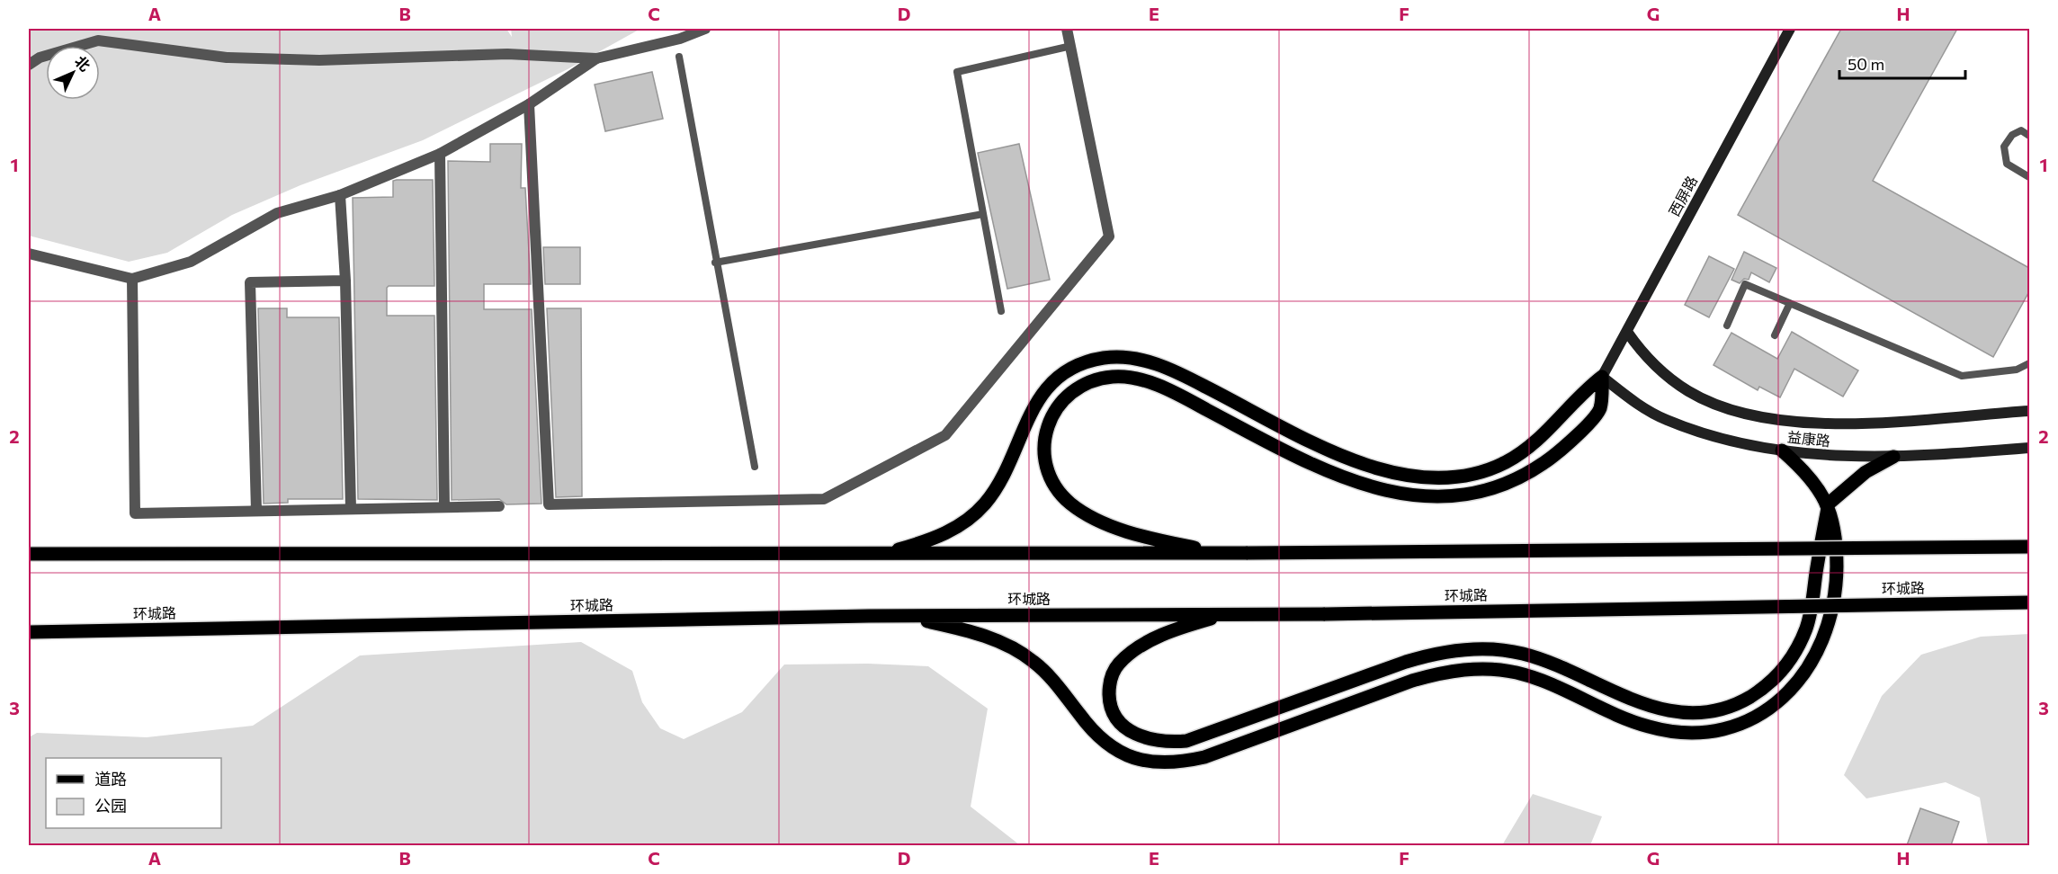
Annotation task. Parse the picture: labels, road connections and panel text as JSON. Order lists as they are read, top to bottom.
{
  "streets": {
    "main road": ["西屏路", "益康路", "环城路"]
  },
  "crossings": [
    ["西屏路", "益康路"]
  ],
  "legend": ["道路", "公园"],
  "scale_bar": "50 m",
  "north": "top right",
  "grid": {
    "columns": [
      "A",
      "B",
      "C",
      "D",
      "E",
      "F",
      "G",
      "H"
    ],
    "rows": ["1", "2", "3"]
  }
}
